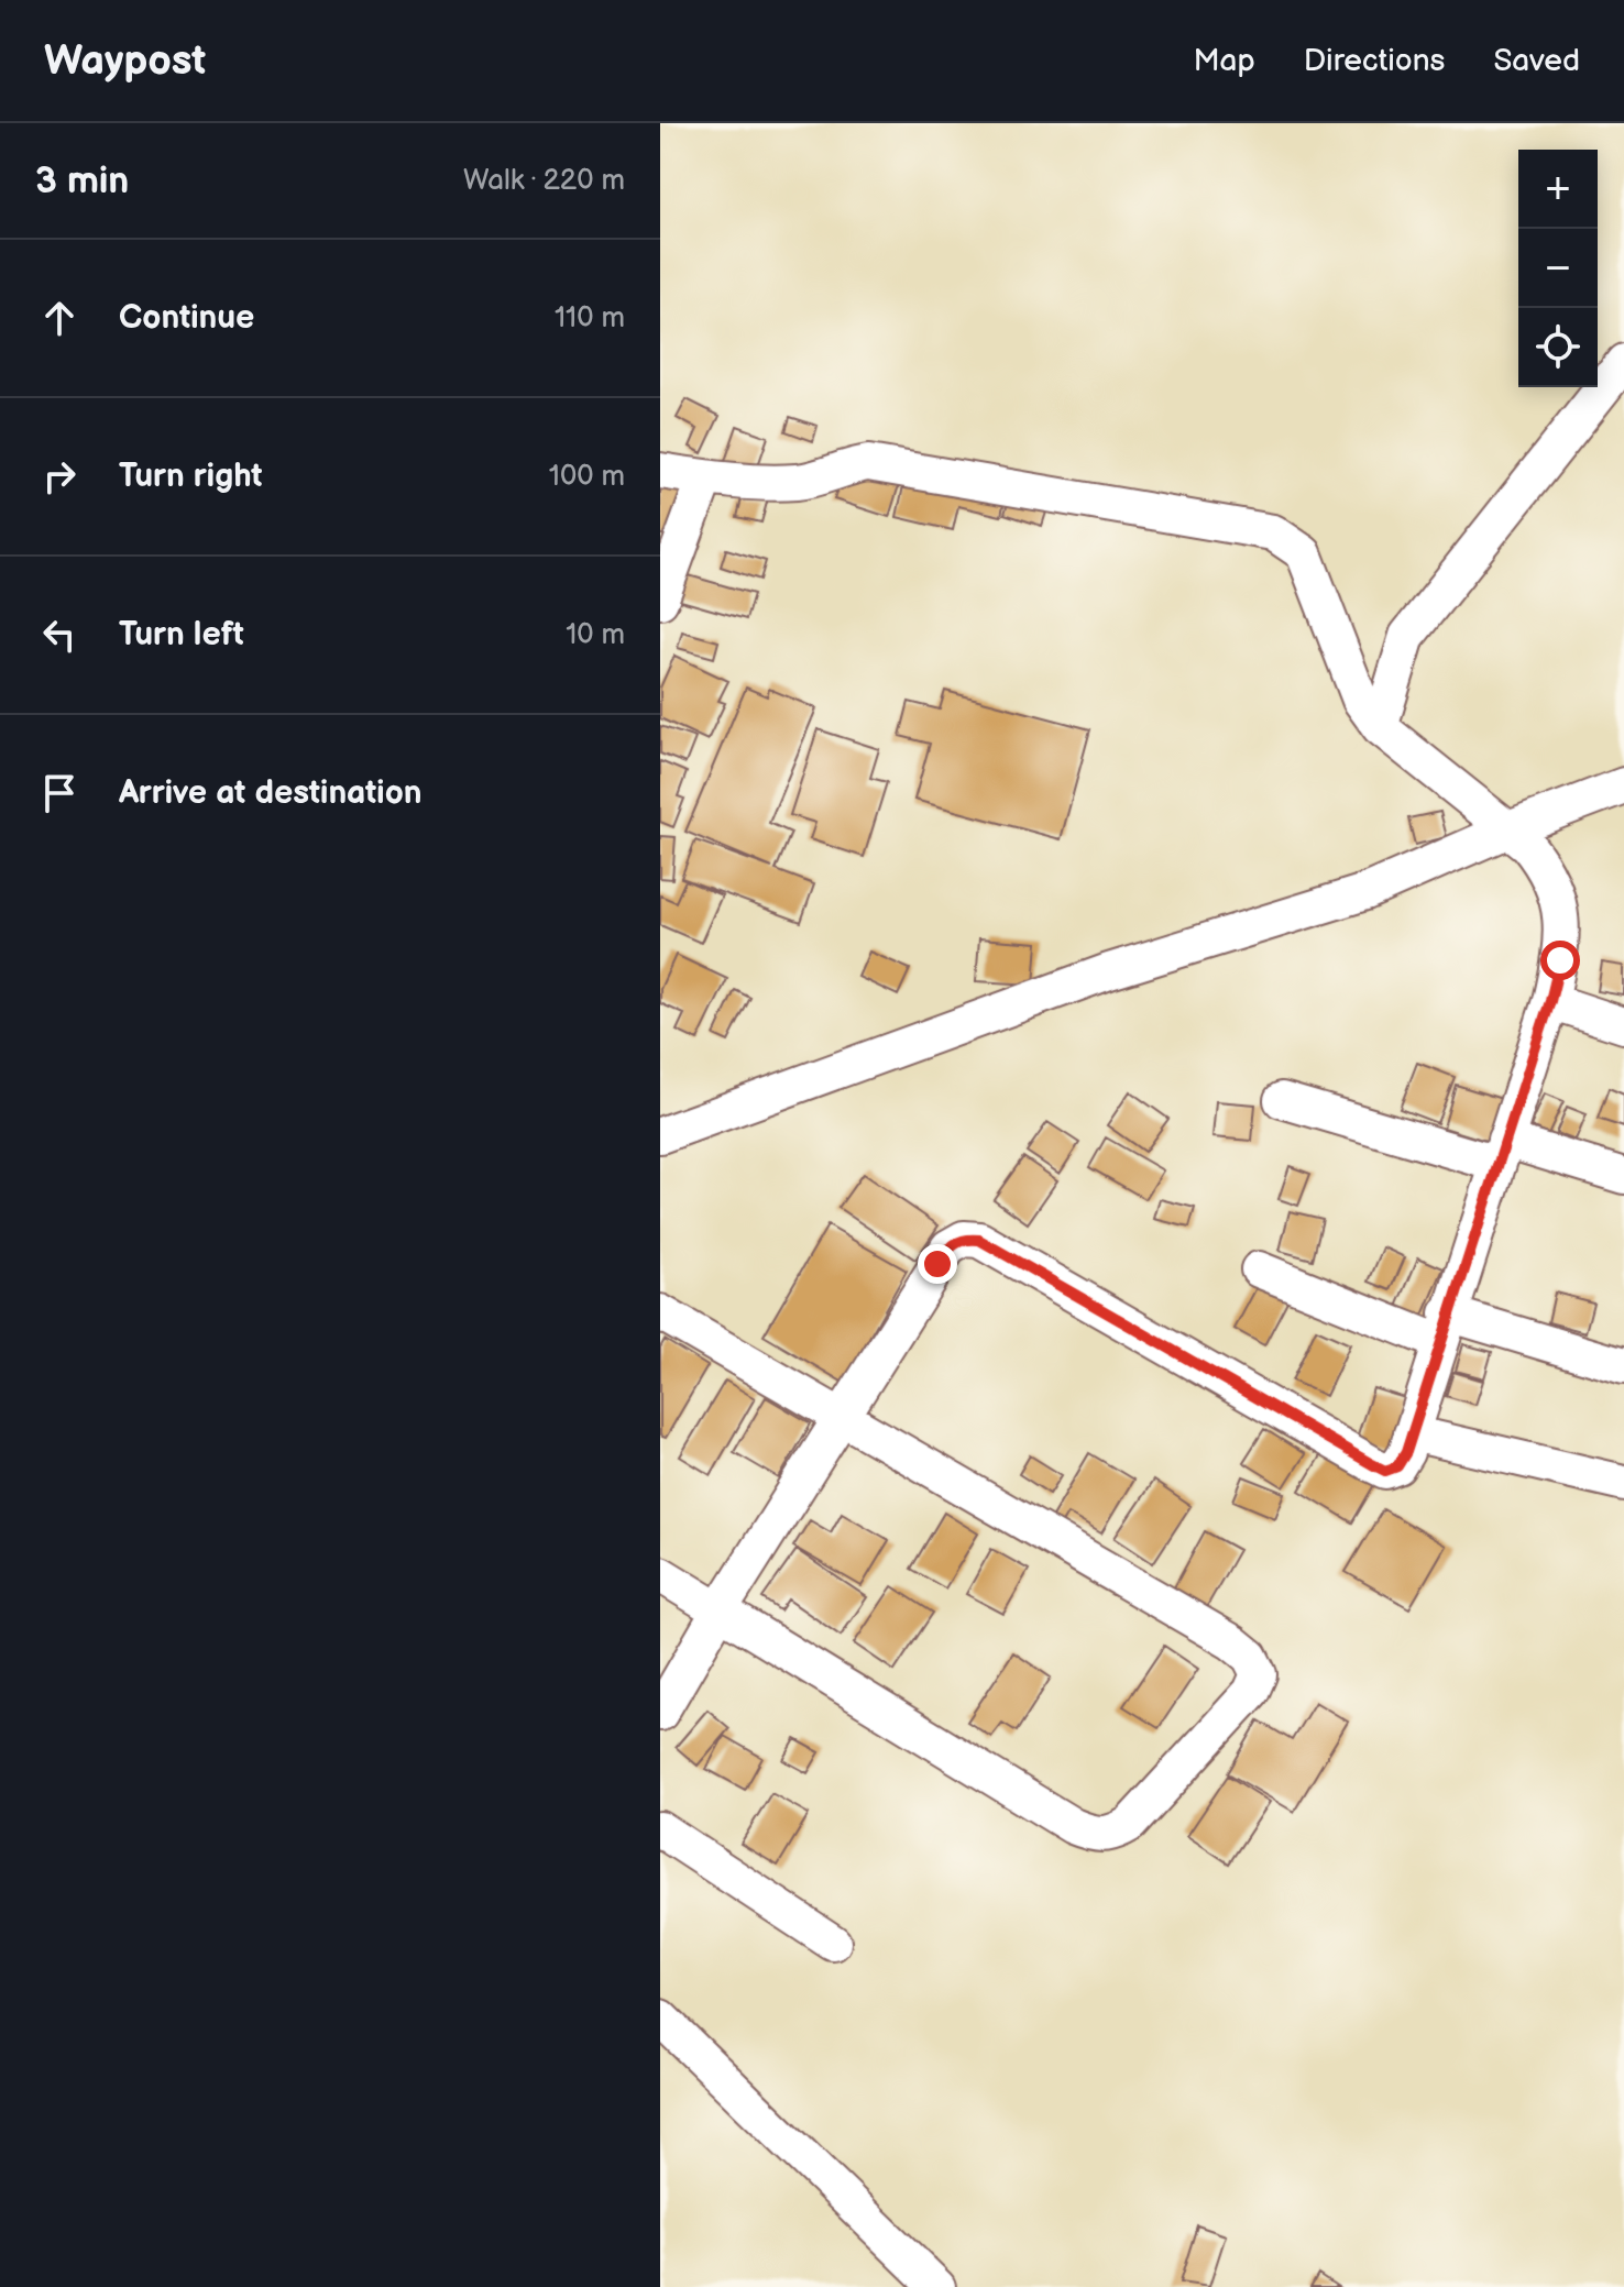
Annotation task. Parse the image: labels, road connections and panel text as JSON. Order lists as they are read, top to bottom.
{
  "page": {
    "header": "Waypost",
    "nav": ["Map", "Directions", "Saved"],
    "heading": ["3 min", "Walk · 220 m"],
    "map_buttons": ["+", "−"],
    "list": [
      ["Continue", "110 m"],
      ["Turn right", "100 m"],
      ["Turn left", "10 m"],
      "Arrive at destination"
    ]
  }
}
